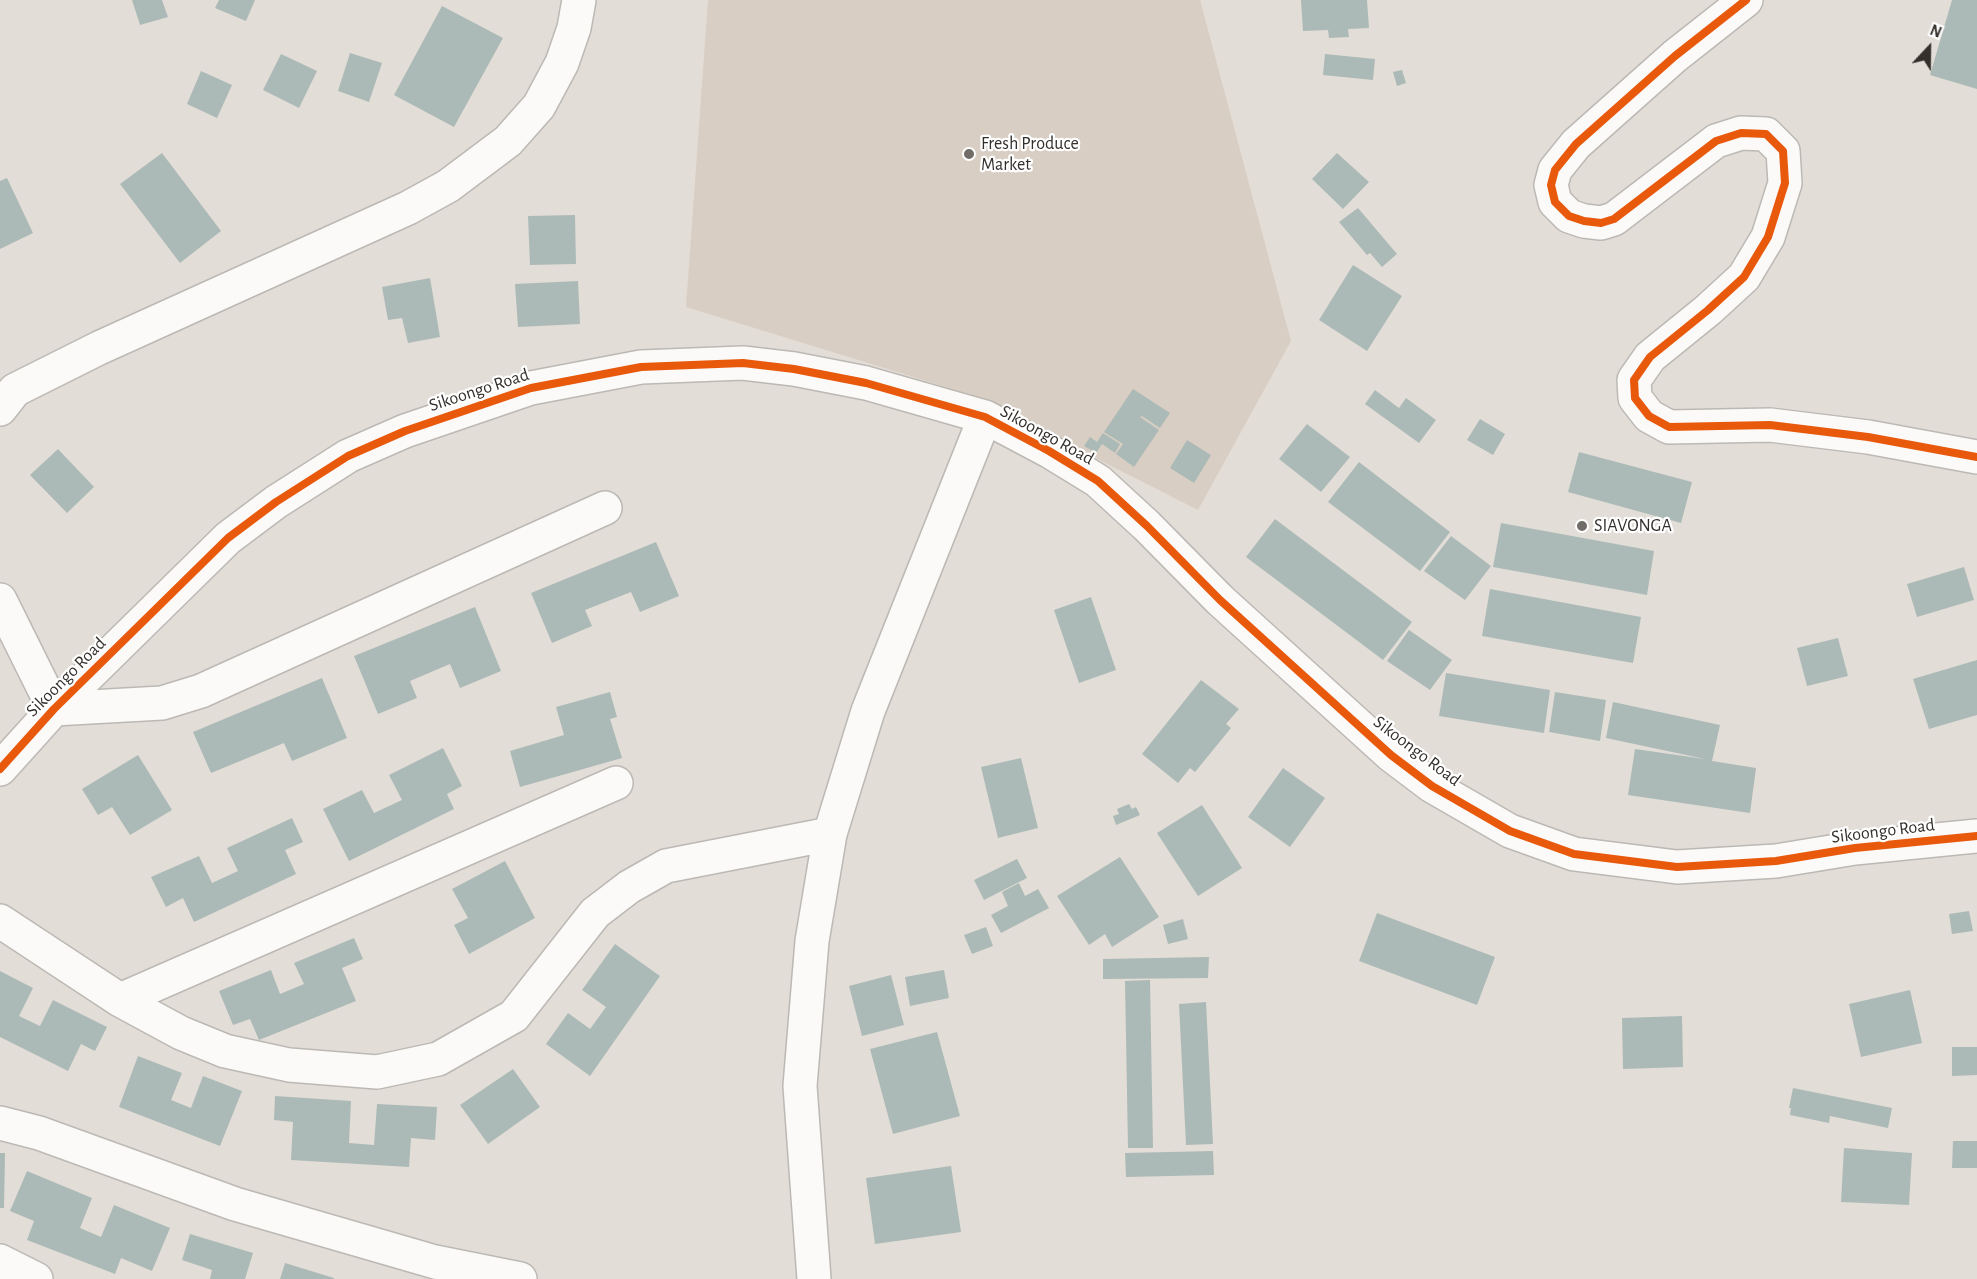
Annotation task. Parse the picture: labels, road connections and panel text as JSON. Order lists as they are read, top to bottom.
{
  "streets": {
    "street": ["Sikoongo Road"]
  },
  "places": ["Fresh Produce Market", "SIAVONGA"],
  "north": "top"
}
